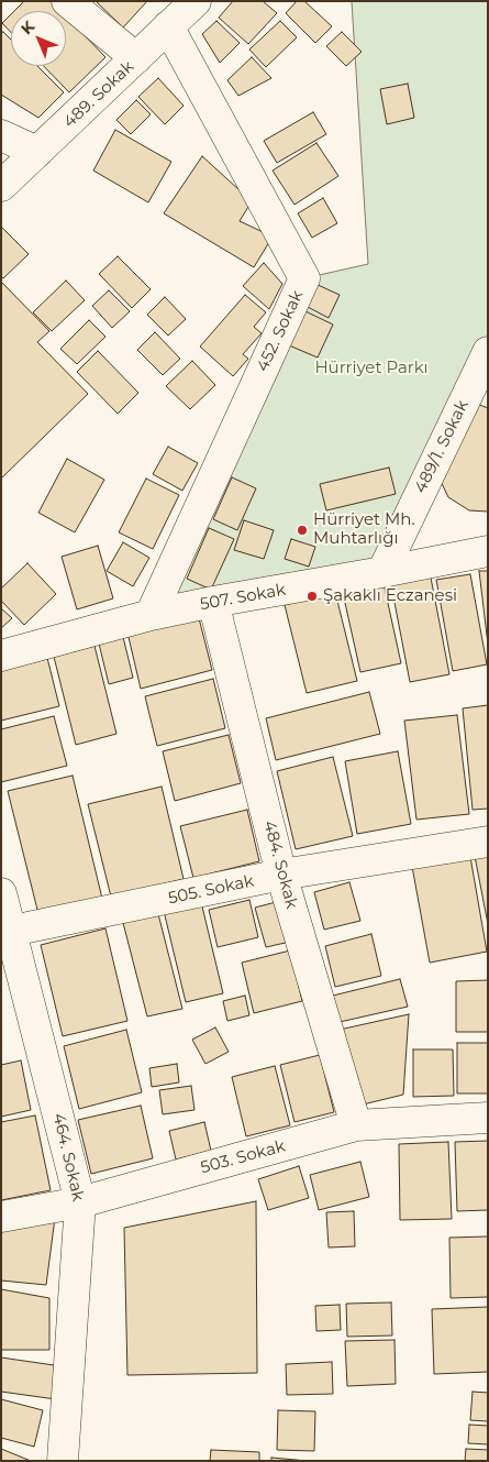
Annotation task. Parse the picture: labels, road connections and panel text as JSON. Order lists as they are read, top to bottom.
{
  "streets": {
    "street": [
      "489. Sokak",
      "452. Sokak",
      "489/1. Sokak",
      "507. Sokak",
      "484. Sokak",
      "505. Sokak",
      "464. Sokak",
      "503. Sokak"
    ]
  },
  "crossings": [
    ["489. Sokak", "452. Sokak"],
    ["452. Sokak", "507. Sokak"],
    ["489/1. Sokak", "507. Sokak"],
    ["507. Sokak", "484. Sokak"],
    ["484. Sokak", "505. Sokak"],
    ["484. Sokak", "503. Sokak"],
    ["505. Sokak", "464. Sokak"],
    ["464. Sokak", "503. Sokak"]
  ],
  "parks": ["Hürriyet Parkı"],
  "places": ["Hürriyet Mh. Muhtarlığı", "Şakaklı Eczanesi"],
  "north": "top left"
}
